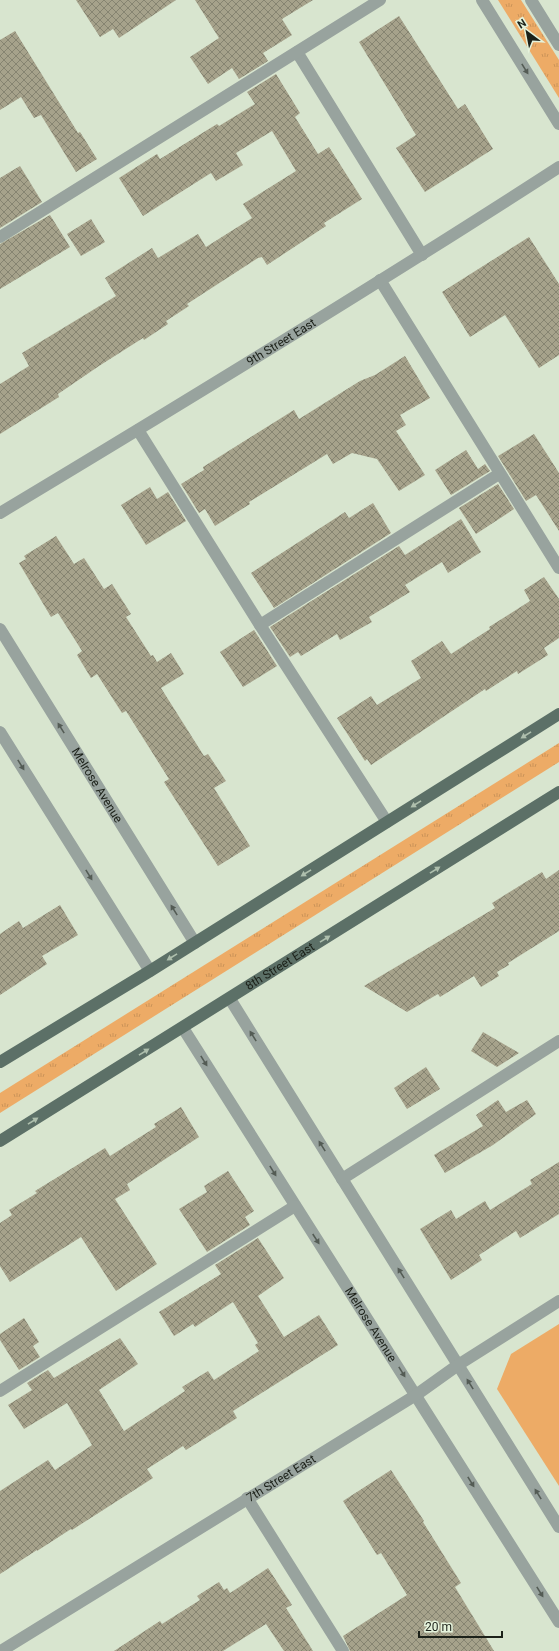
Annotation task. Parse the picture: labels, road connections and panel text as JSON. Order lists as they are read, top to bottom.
{
  "streets": {
    "main road": ["8th Street East"],
    "street": ["9th Street East", "Melrose Avenue", "7th Street East"]
  },
  "crossings": [
    ["Melrose Avenue", "8th Street East"],
    ["Melrose Avenue", "7th Street East"]
  ],
  "scale_bar": "20 m",
  "north": "top left"
}
